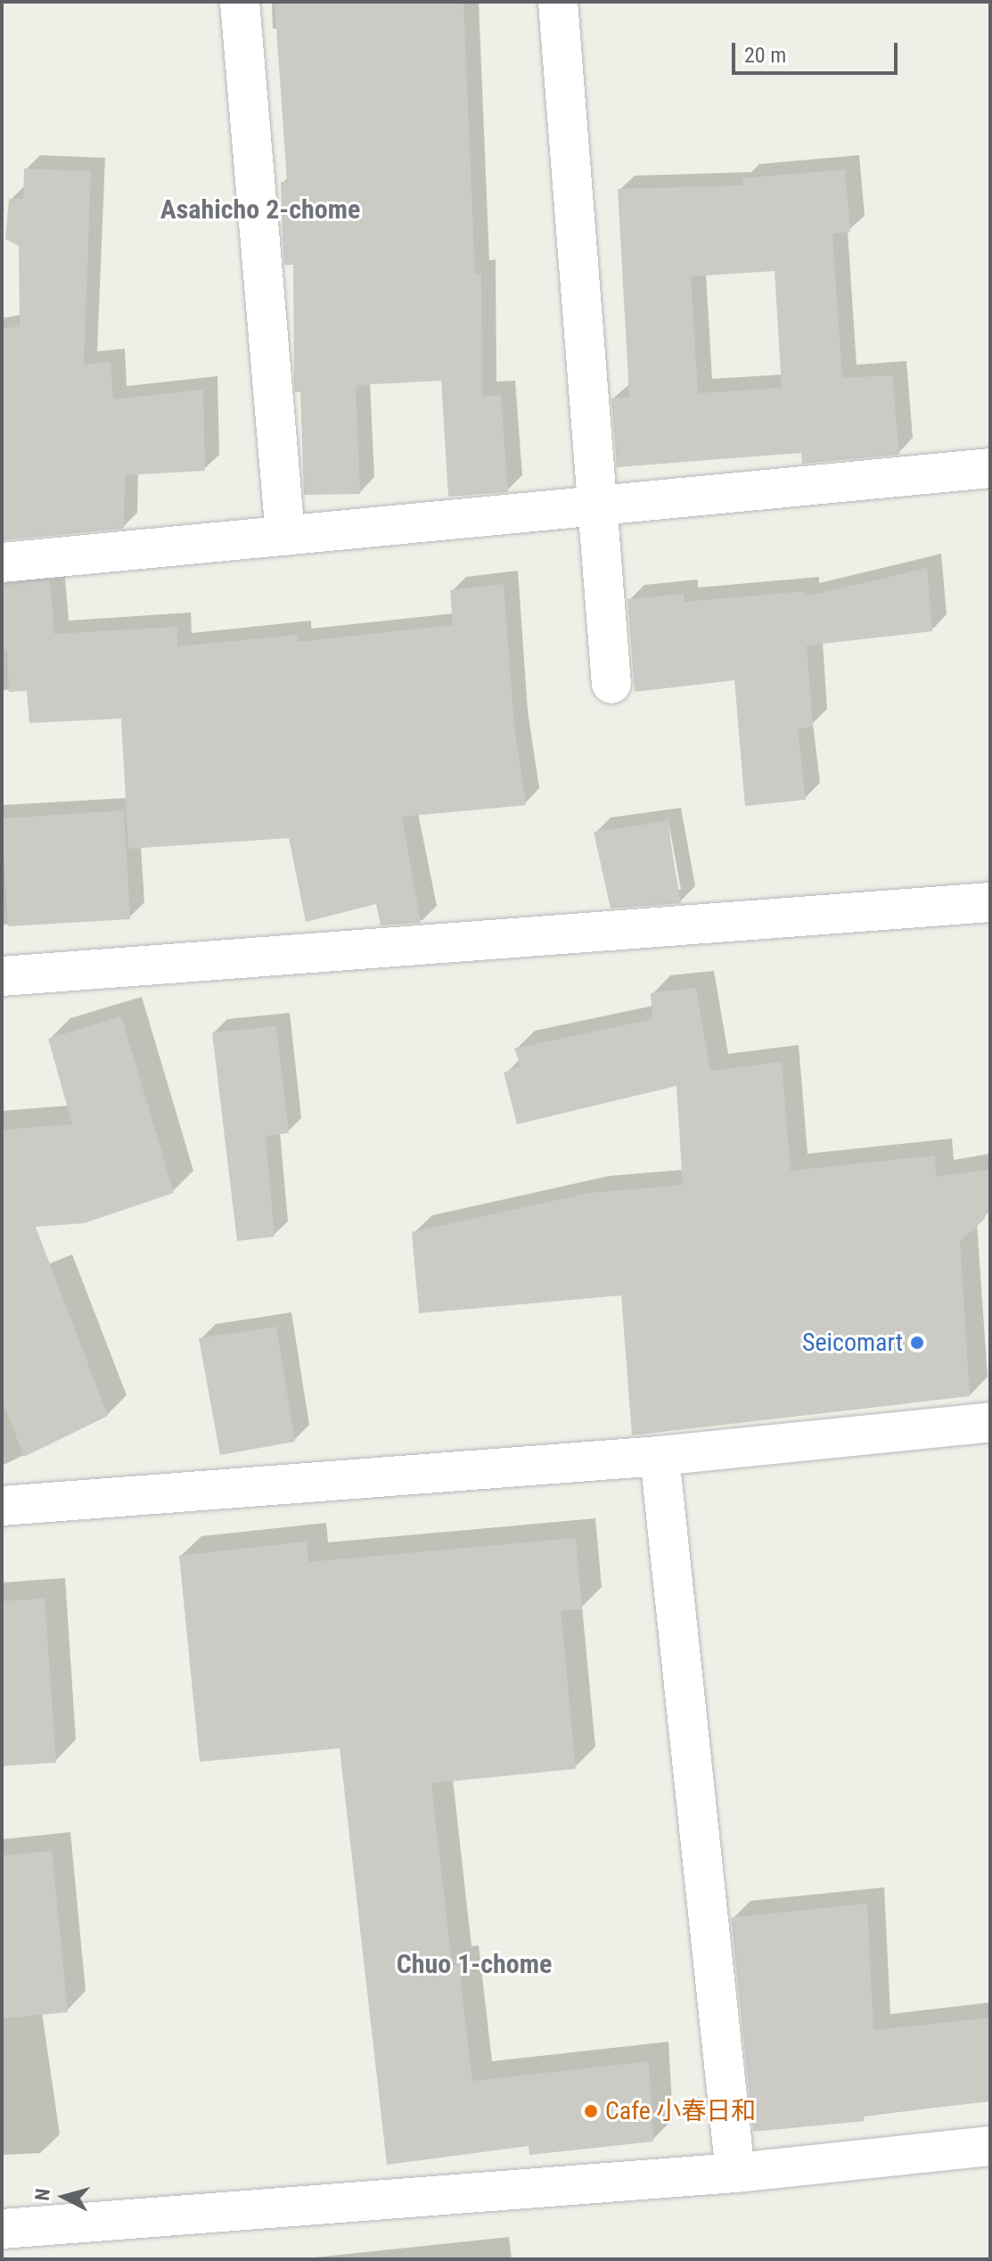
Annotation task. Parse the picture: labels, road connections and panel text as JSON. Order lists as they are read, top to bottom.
{
  "districts": ["Asahicho 2-chome", "Chuo 1-chome"],
  "places": ["Seicomart", "Cafe 小春日和"],
  "scale_bar": "20 m",
  "north": "left"
}
